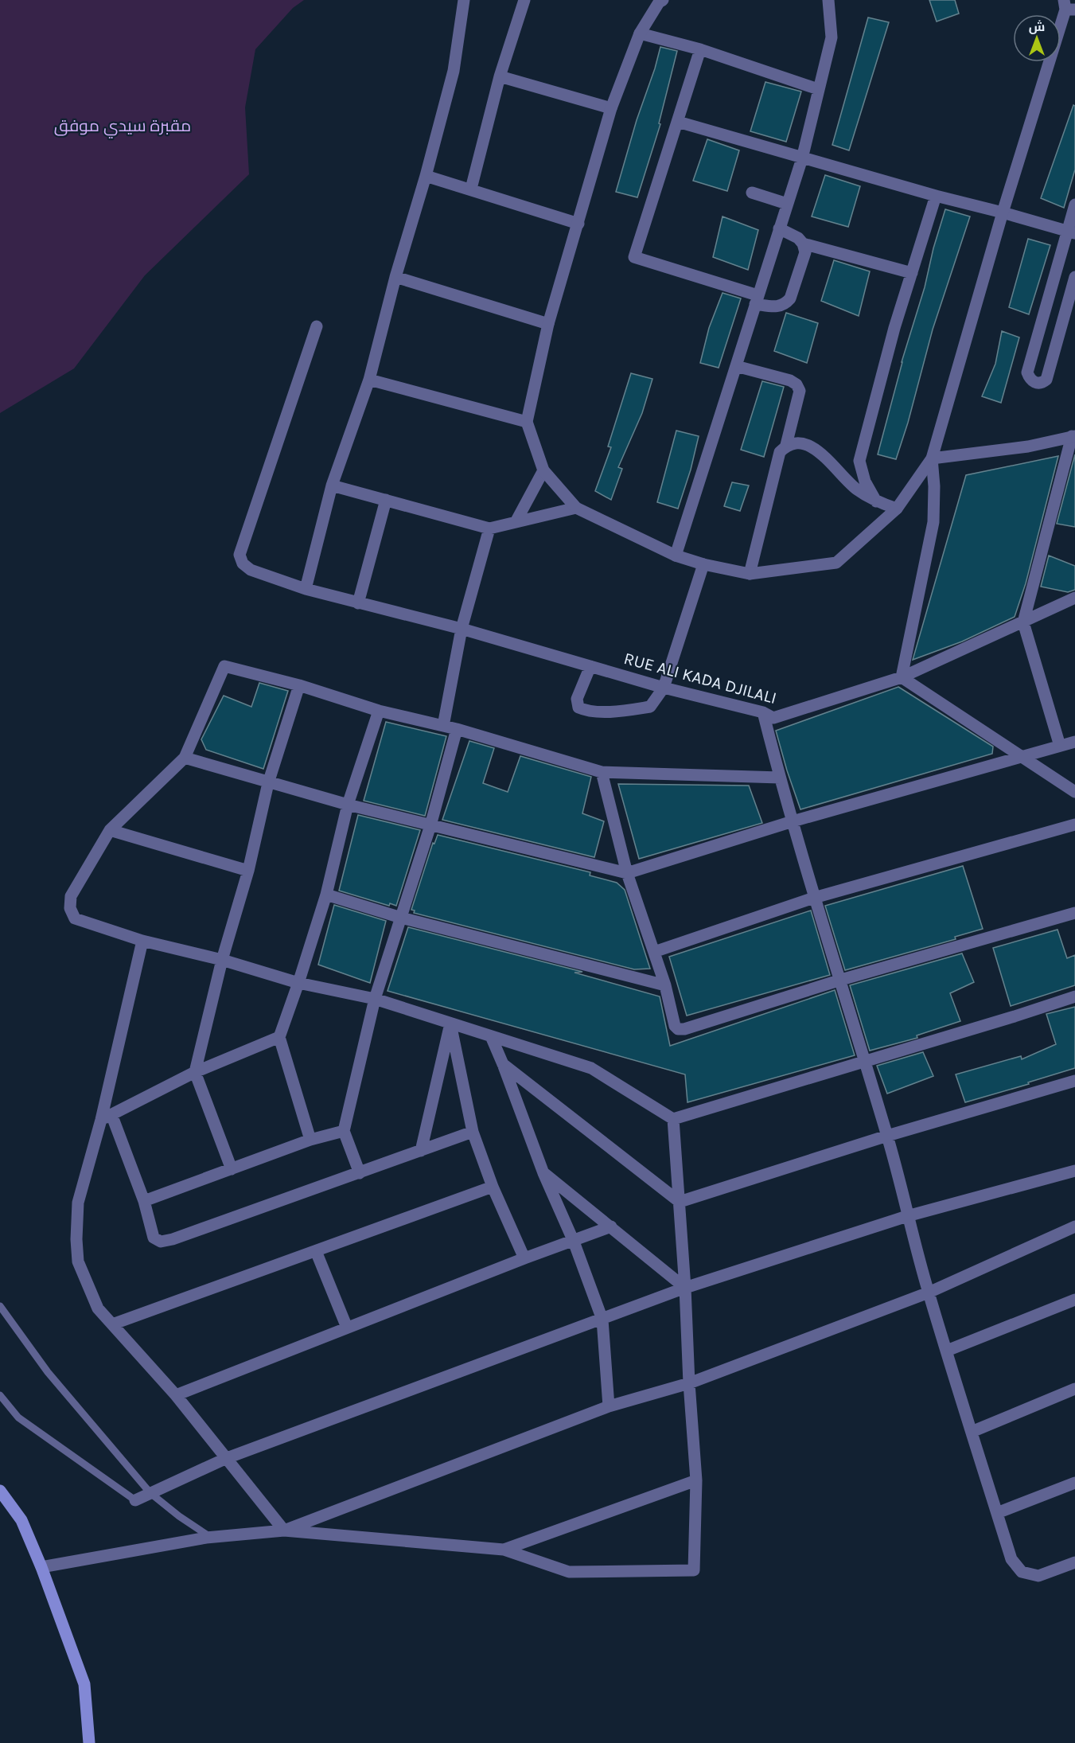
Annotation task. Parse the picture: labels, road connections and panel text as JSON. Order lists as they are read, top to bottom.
{
  "streets": {
    "street": ["RUE ALI KADA DJILALI"]
  },
  "parks": ["مقبرة سيدي موفق"],
  "north": "top"
}
